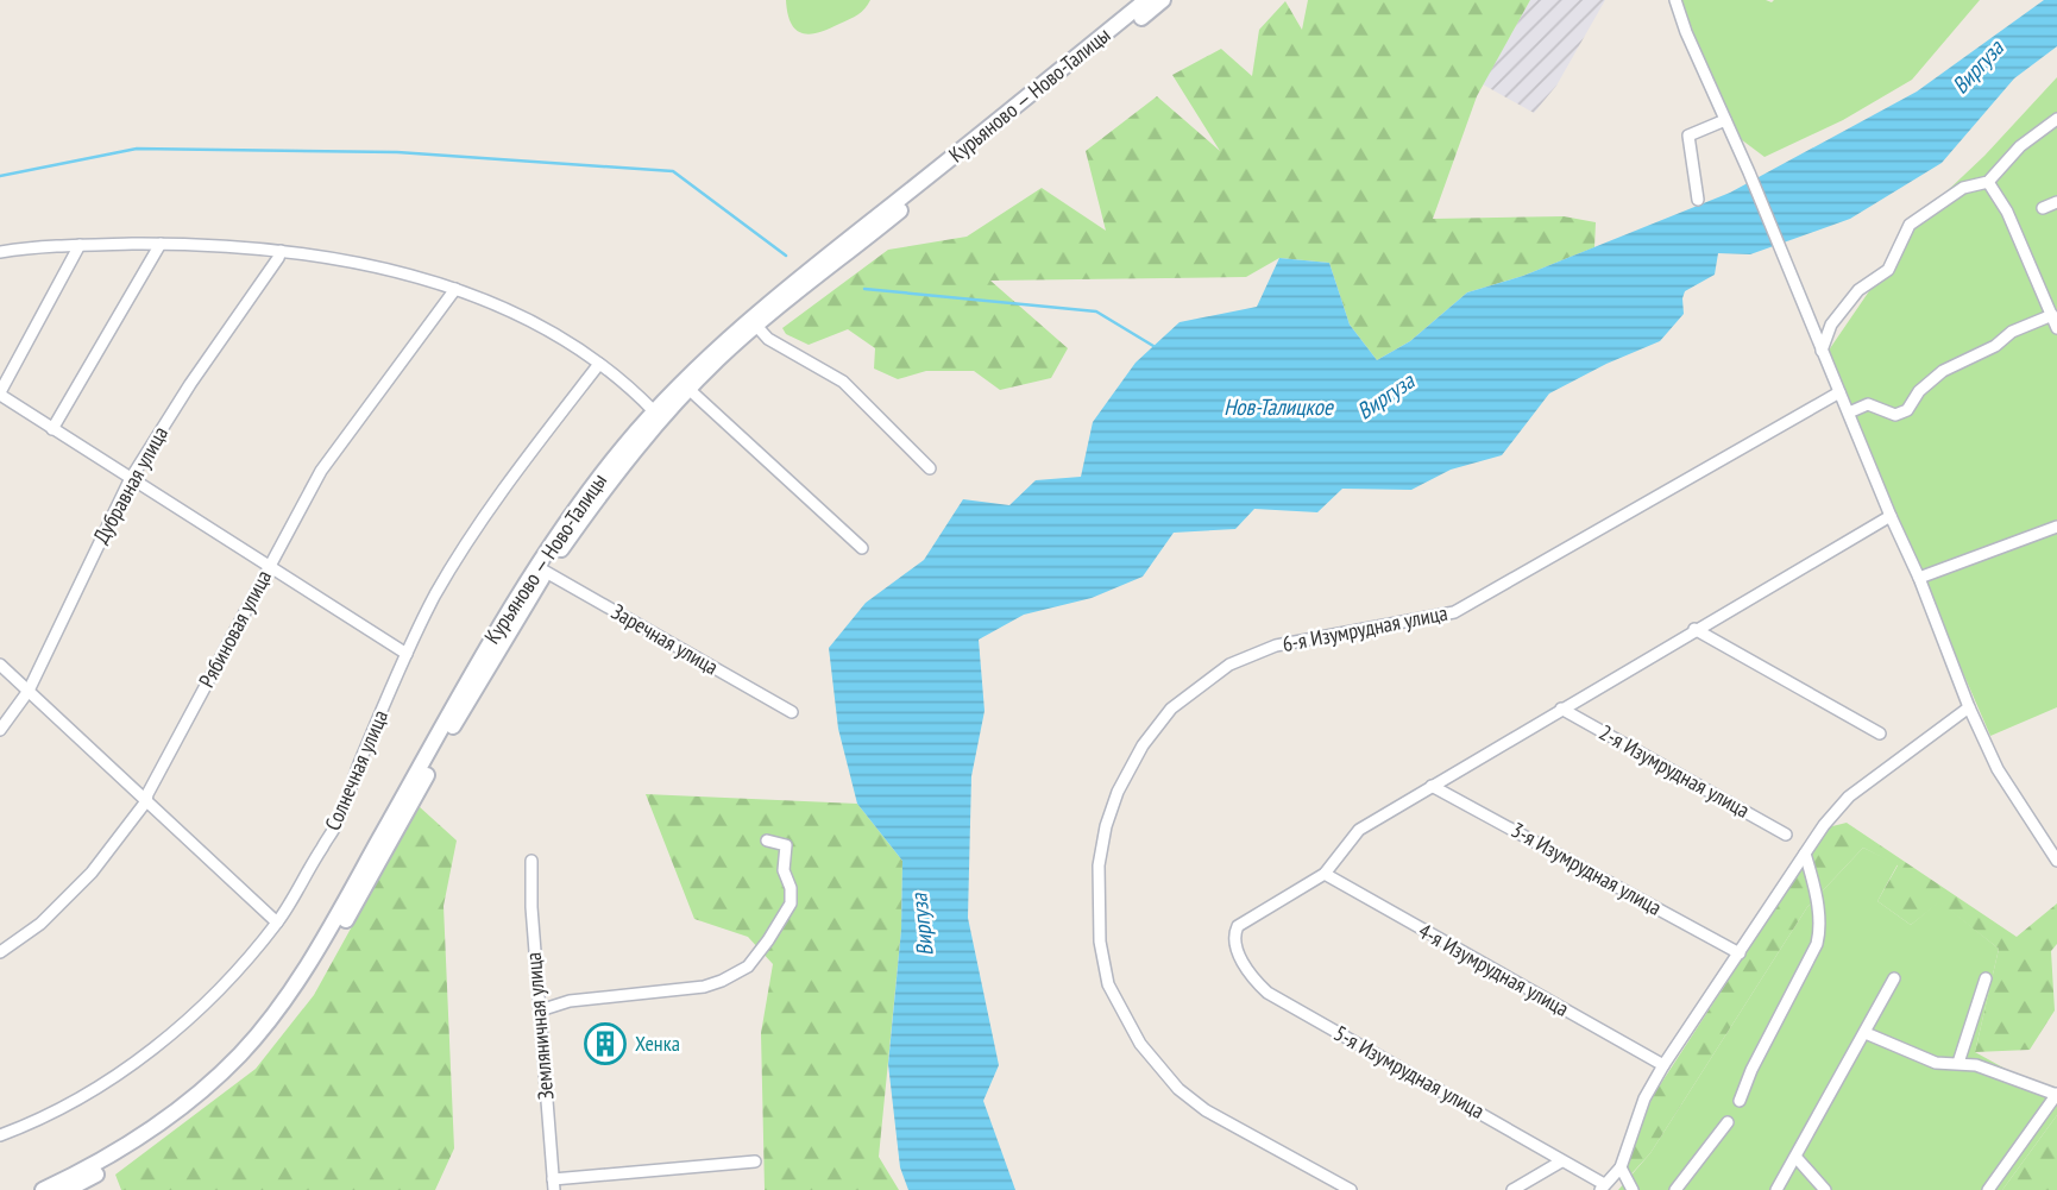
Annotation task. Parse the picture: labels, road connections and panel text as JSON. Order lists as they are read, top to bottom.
{
  "streets": {
    "main road": ["Курьяново — Ново-Талицы"],
    "street": [
      "Дубравная улица",
      "Рябиновая улица",
      "6-я Изумрудная улица",
      "Заречная улица",
      "Солнечная улица",
      "2-я Изумрудная улица",
      "3-я Изумрудная улица",
      "4-я Изумрудная улица",
      "Земляничная улица",
      "5-я Изумрудная улица"
    ]
  },
  "crossings": [
    ["Курьяново — Ново-Талицы", "Заречная улица"],
    ["4-я Изумрудная улица", "5-я Изумрудная улица"]
  ],
  "water": ["Виргуза", "Нов-Талицкое"],
  "places": {
    "building": ["Хенка"]
  }
}
